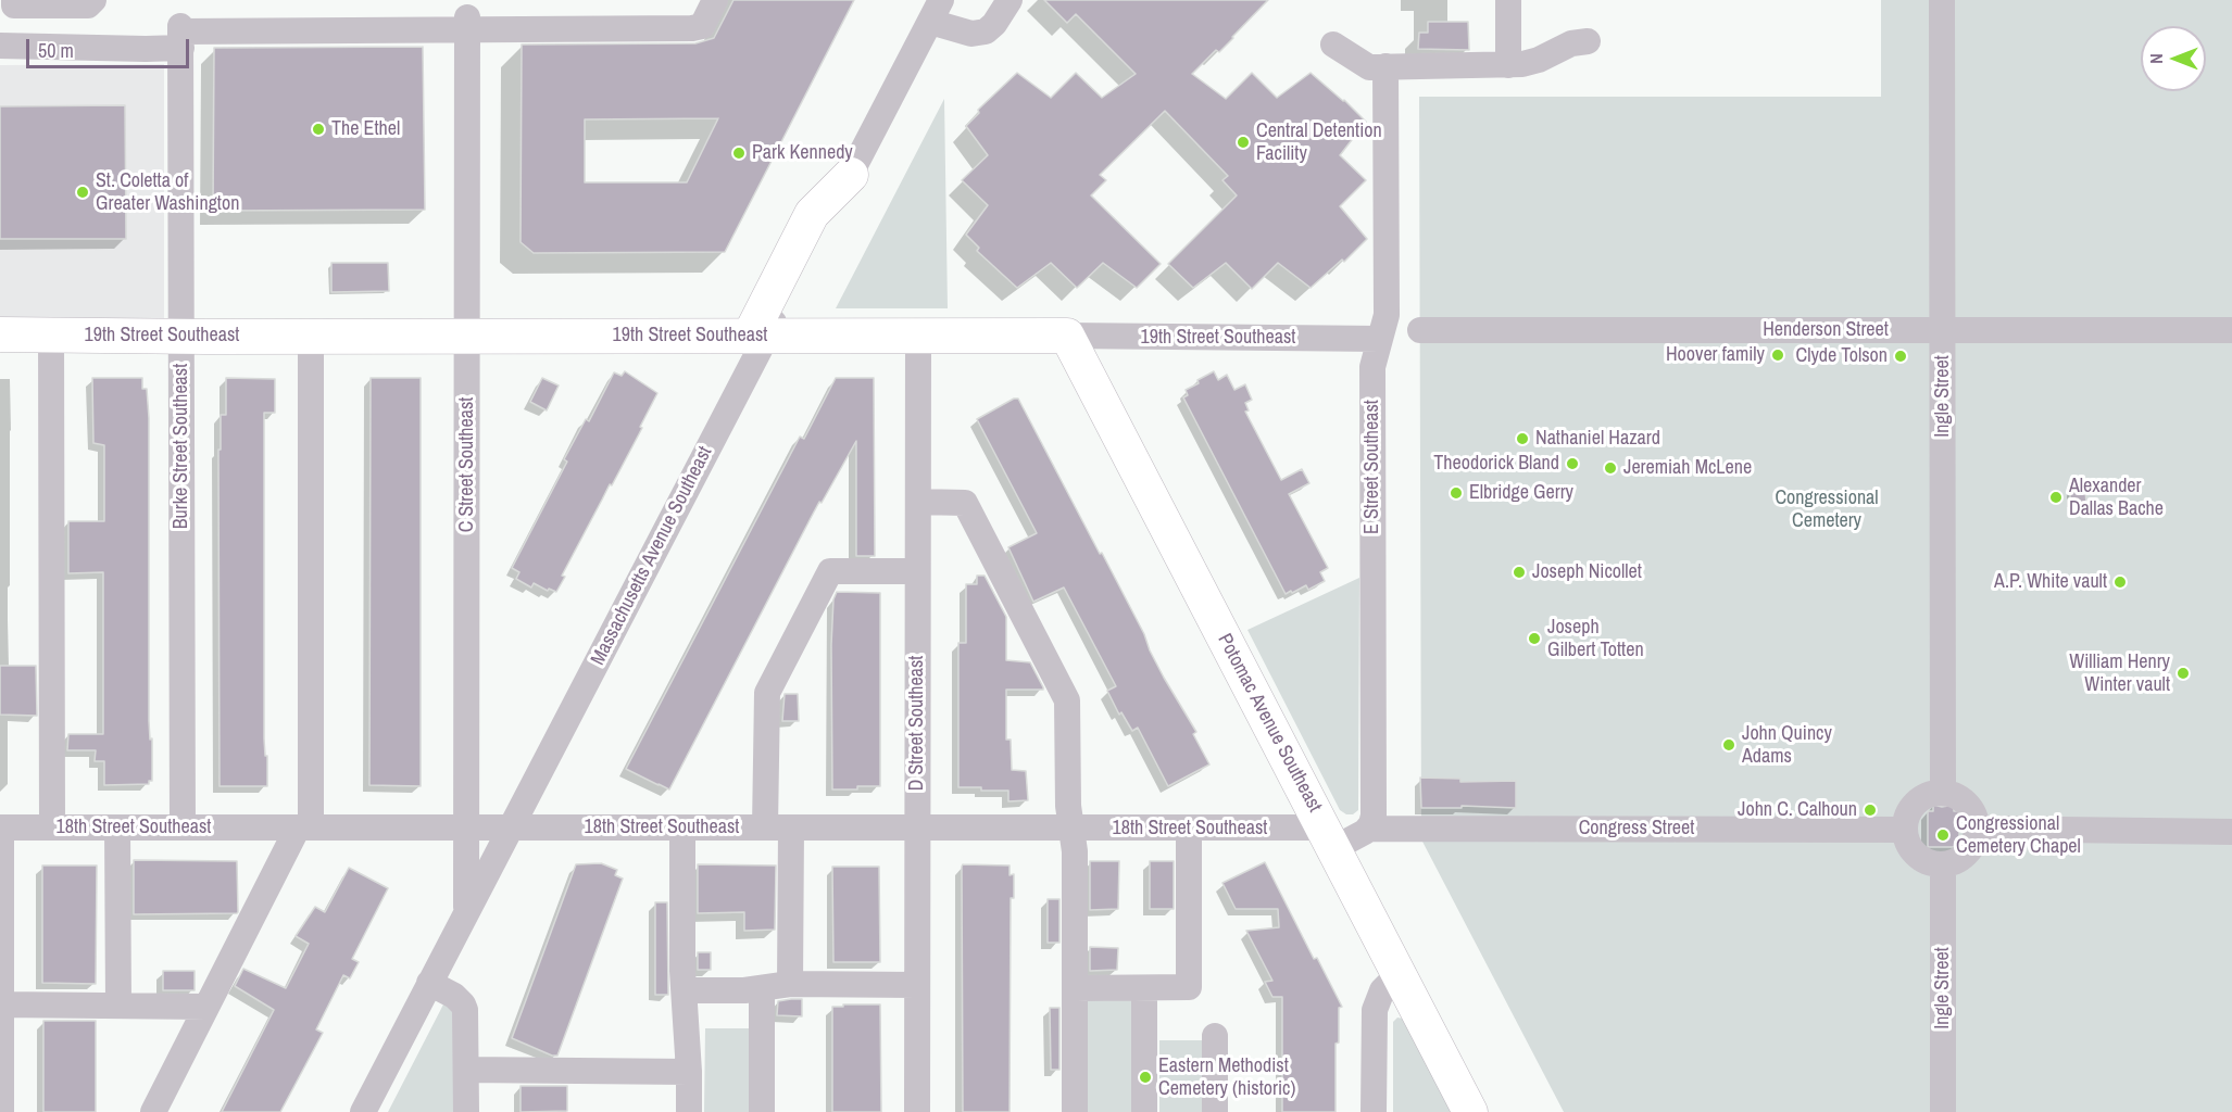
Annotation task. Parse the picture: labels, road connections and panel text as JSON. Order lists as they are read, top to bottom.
{
  "streets": {
    "main road": ["19th Street Southeast", "Potomac Avenue Southeast"],
    "street": [
      "Henderson Street",
      "Ingle Street",
      "Burke Street Southeast",
      "C Street Southeast",
      "E Street Southeast",
      "Massachusetts Avenue Southeast",
      "D Street Southeast",
      "18th Street Southeast",
      "Congress Street"
    ]
  },
  "crossings": [
    ["Henderson Street", "Ingle Street"],
    ["19th Street Southeast", "Burke Street Southeast"],
    ["19th Street Southeast", "C Street Southeast"],
    ["19th Street Southeast", "E Street Southeast"],
    ["19th Street Southeast", "Massachusetts Avenue Southeast"],
    ["19th Street Southeast", "D Street Southeast"],
    ["19th Street Southeast", "Potomac Avenue Southeast"],
    ["Ingle Street", "Congress Street"],
    ["Burke Street Southeast", "18th Street Southeast"],
    ["C Street Southeast", "Massachusetts Avenue Southeast"],
    ["C Street Southeast", "18th Street Southeast"],
    ["E Street Southeast", "Congress Street"],
    ["Massachusetts Avenue Southeast", "18th Street Southeast"],
    ["D Street Southeast", "18th Street Southeast"],
    ["Potomac Avenue Southeast", "18th Street Southeast"]
  ],
  "parks": ["Congressional Cemetery"],
  "places": [
    "The Ethel",
    "Central Detention Facility",
    "Park Kennedy",
    "St. Coletta of Greater Washington",
    "Hoover family",
    "Clyde Tolson",
    "Nathaniel Hazard",
    "Theodorick Bland",
    "Jeremiah McLene",
    "Elbridge Gerry",
    "Alexander Dallas Bache",
    "Joseph Nicollet",
    "A.P. White vault",
    "Joseph Gilbert Totten",
    "William Henry Winter vault",
    "John Quincy Adams",
    "John C. Calhoun",
    "Congressional Cemetery Chapel",
    "Eastern Methodist Cemetery (historic)"
  ],
  "scale_bar": "50 m",
  "north": "left"
}
